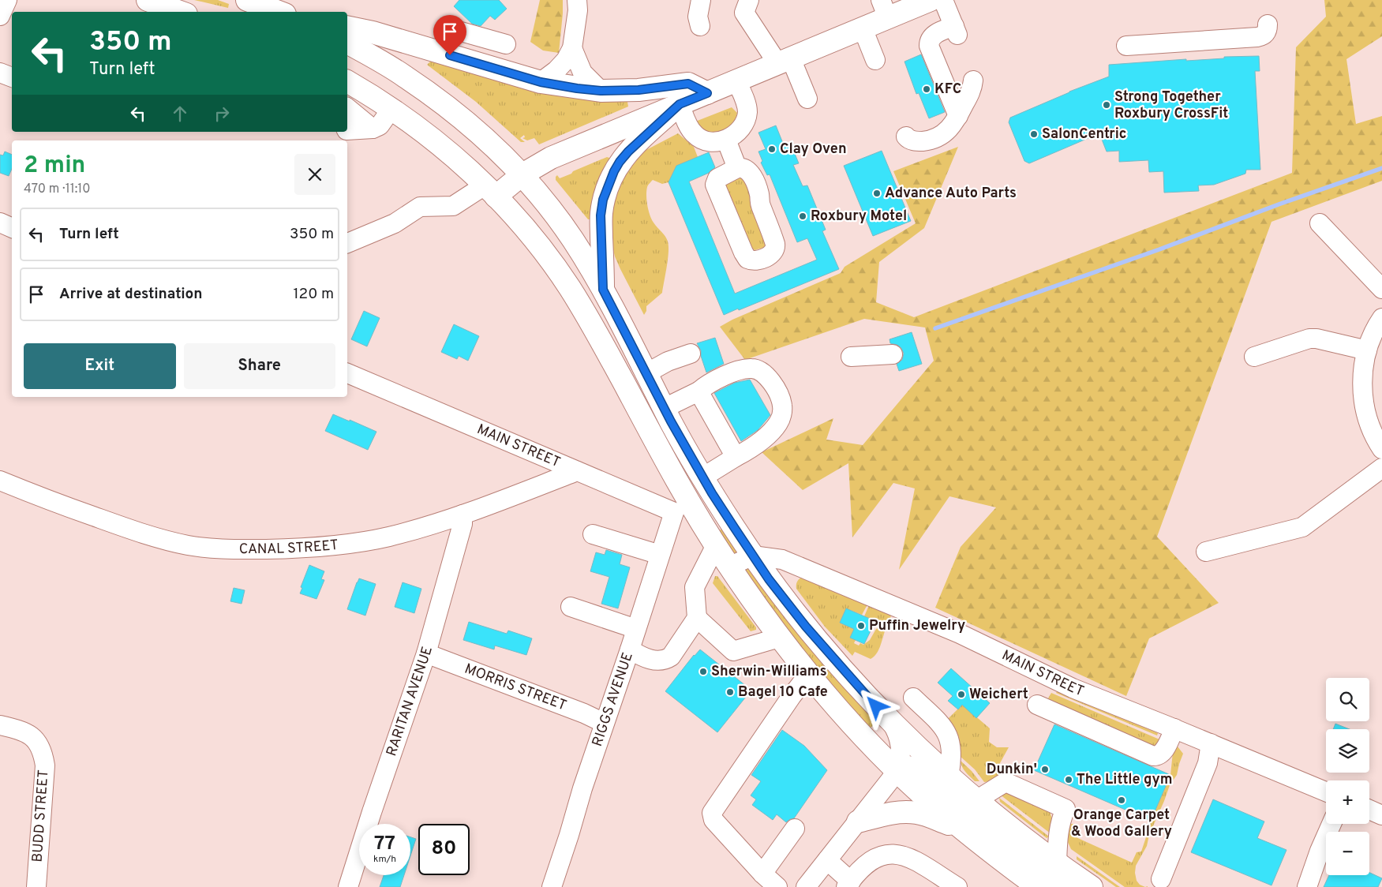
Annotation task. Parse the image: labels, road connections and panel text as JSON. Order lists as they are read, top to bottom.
{
  "streets": {
    "street": [
      "MAIN STREET",
      "CANAL STREET",
      "MORRIS STREET",
      "RIGGS AVENUE",
      "RARITAN AVENUE",
      "BUDD STREET"
    ]
  },
  "crossings": [
    ["MAIN STREET", "CANAL STREET"],
    ["MAIN STREET", "RIGGS AVENUE"],
    ["CANAL STREET", "RARITAN AVENUE"],
    ["MORRIS STREET", "RIGGS AVENUE"],
    ["MORRIS STREET", "RARITAN AVENUE"]
  ],
  "places": [
    "KFC",
    "Strong Together Roxbury CrossFit",
    "SalonCentric",
    "Clay Oven",
    "Advance Auto Parts",
    "Roxbury Motel",
    "Puffin Jewelry",
    "Sherwin-Williams",
    "Bagel 10 Cafe",
    "Weichert",
    "Dunkin'",
    "The Little gym",
    "Orange Carpet & Wood Gallery"
  ],
  "page": {
    "turn": ["350 m", "Turn left"],
    "heading": ["2 min", "470 m · 11:10"],
    "list": [
      {
        "name": "Turn left",
        "value": "350 m"
      },
      {
        "name": "Arrive at destination",
        "value": "120 m"
      }
    ],
    "buttons": ["Exit", "Share"],
    "map_buttons": ["+", "−"],
    "speed": "77 km/h",
    "limit": "80"
  }
}
